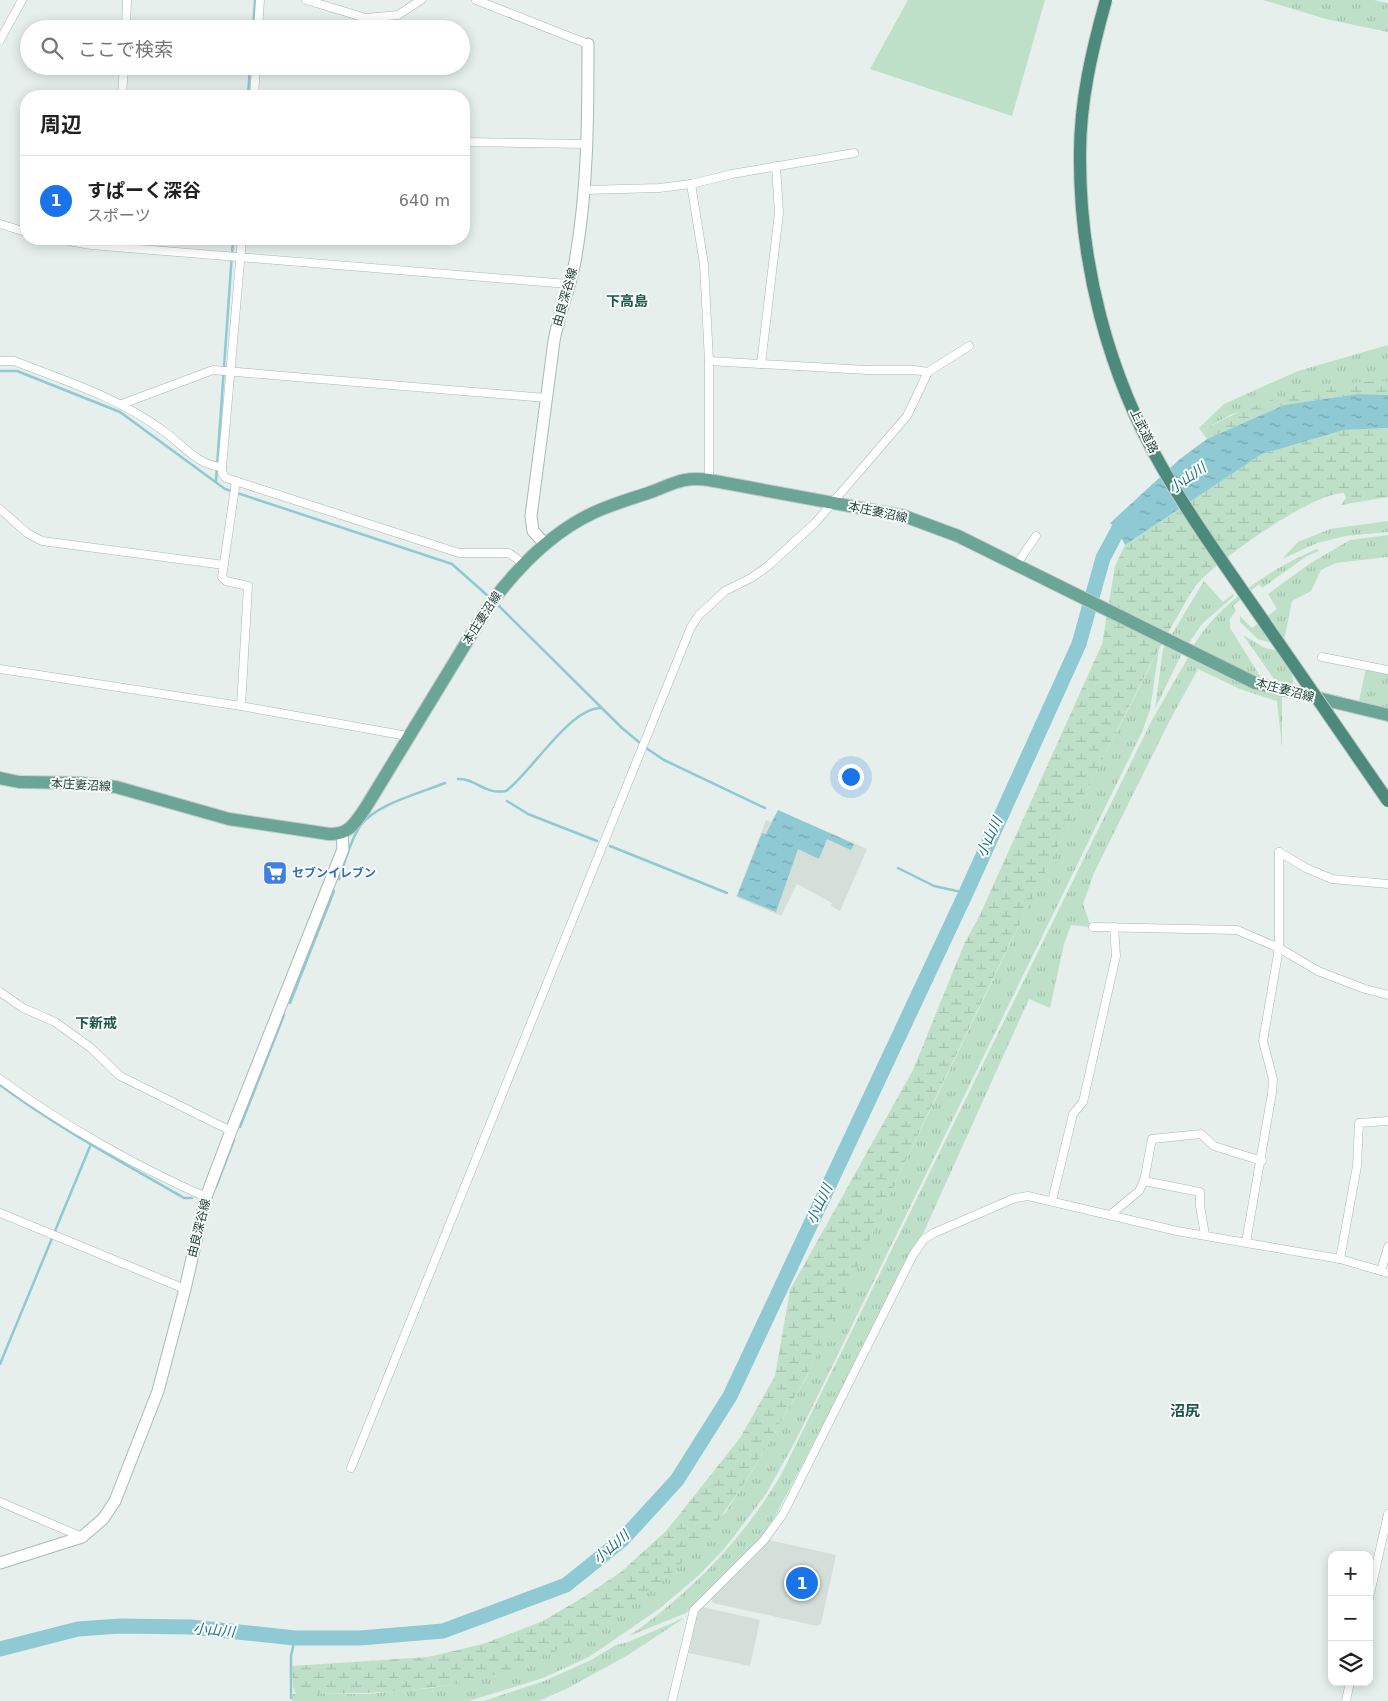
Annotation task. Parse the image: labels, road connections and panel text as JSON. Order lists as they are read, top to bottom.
{
  "streets": {
    "highway": ["上武道路"],
    "main road": ["由良深谷線", "本庄妻沼線"]
  },
  "crossings": [
    ["由良深谷線", "本庄妻沼線"]
  ],
  "districts": ["下高島", "下新戒", "沼尻"],
  "water": ["小山川"],
  "places": {
    "supermarket": ["セブンイレブン"]
  },
  "page": {
    "search": "ここで検索",
    "heading": "周辺",
    "list": [
      {
        "mark": "1",
        "name": "すぱーく深谷",
        "note": "スポーツ",
        "value": "640 m"
      }
    ],
    "map_buttons": ["+", "−"],
    "pins": "1"
  }
}
